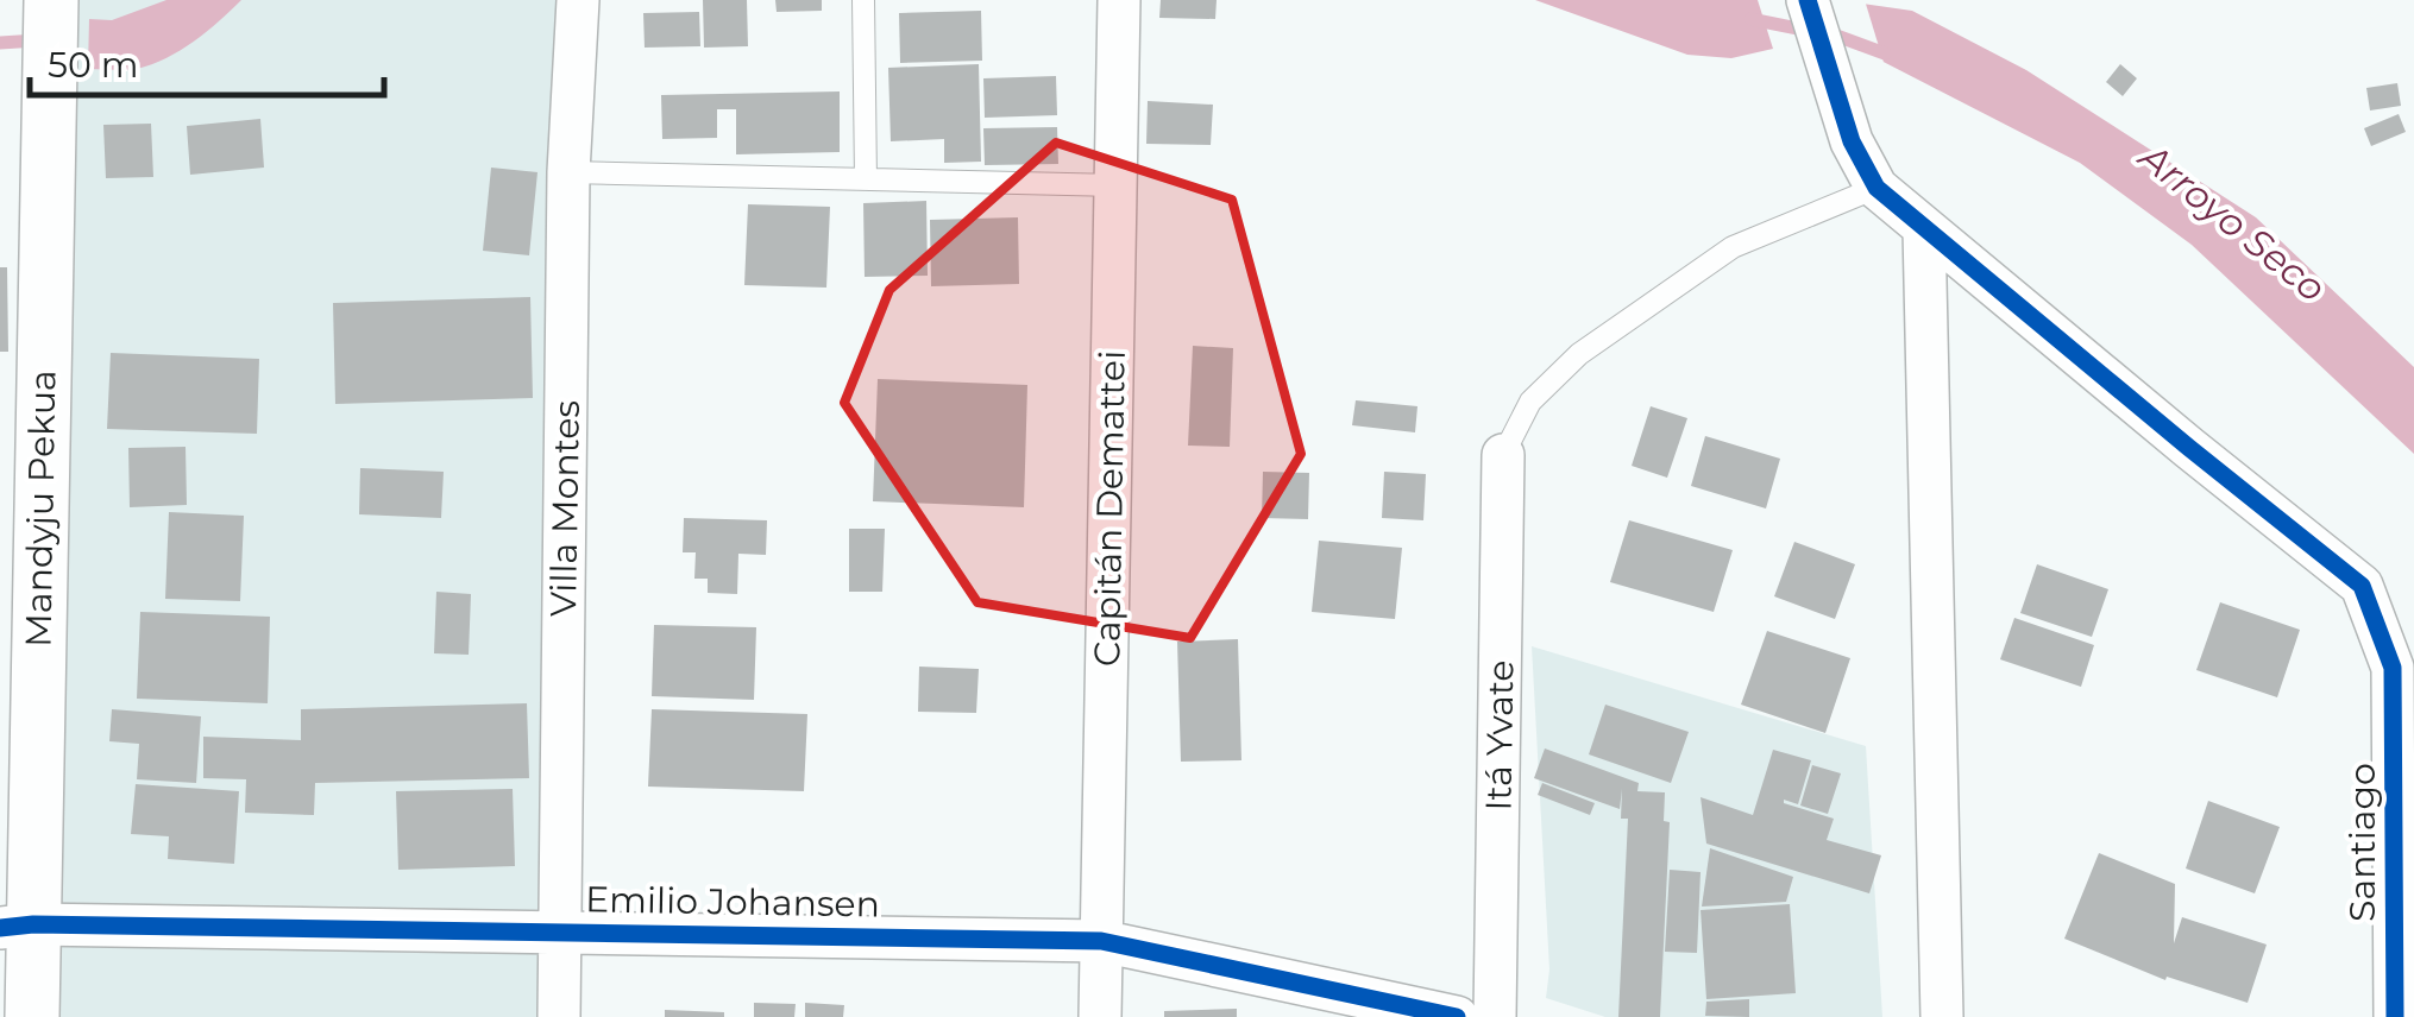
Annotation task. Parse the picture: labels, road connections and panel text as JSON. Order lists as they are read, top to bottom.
{
  "streets": {
    "street": [
      "Mandyju Pekua",
      "Villa Montes",
      "Capitán Demattei",
      "Itá Yvate",
      "Santiago",
      "Emilio Johansen"
    ]
  },
  "crossings": [
    ["Mandyju Pekua", "Emilio Johansen"],
    ["Villa Montes", "Emilio Johansen"],
    ["Capitán Demattei", "Emilio Johansen"]
  ],
  "water": ["Arroyo Seco"],
  "scale_bar": "50 m"
}
